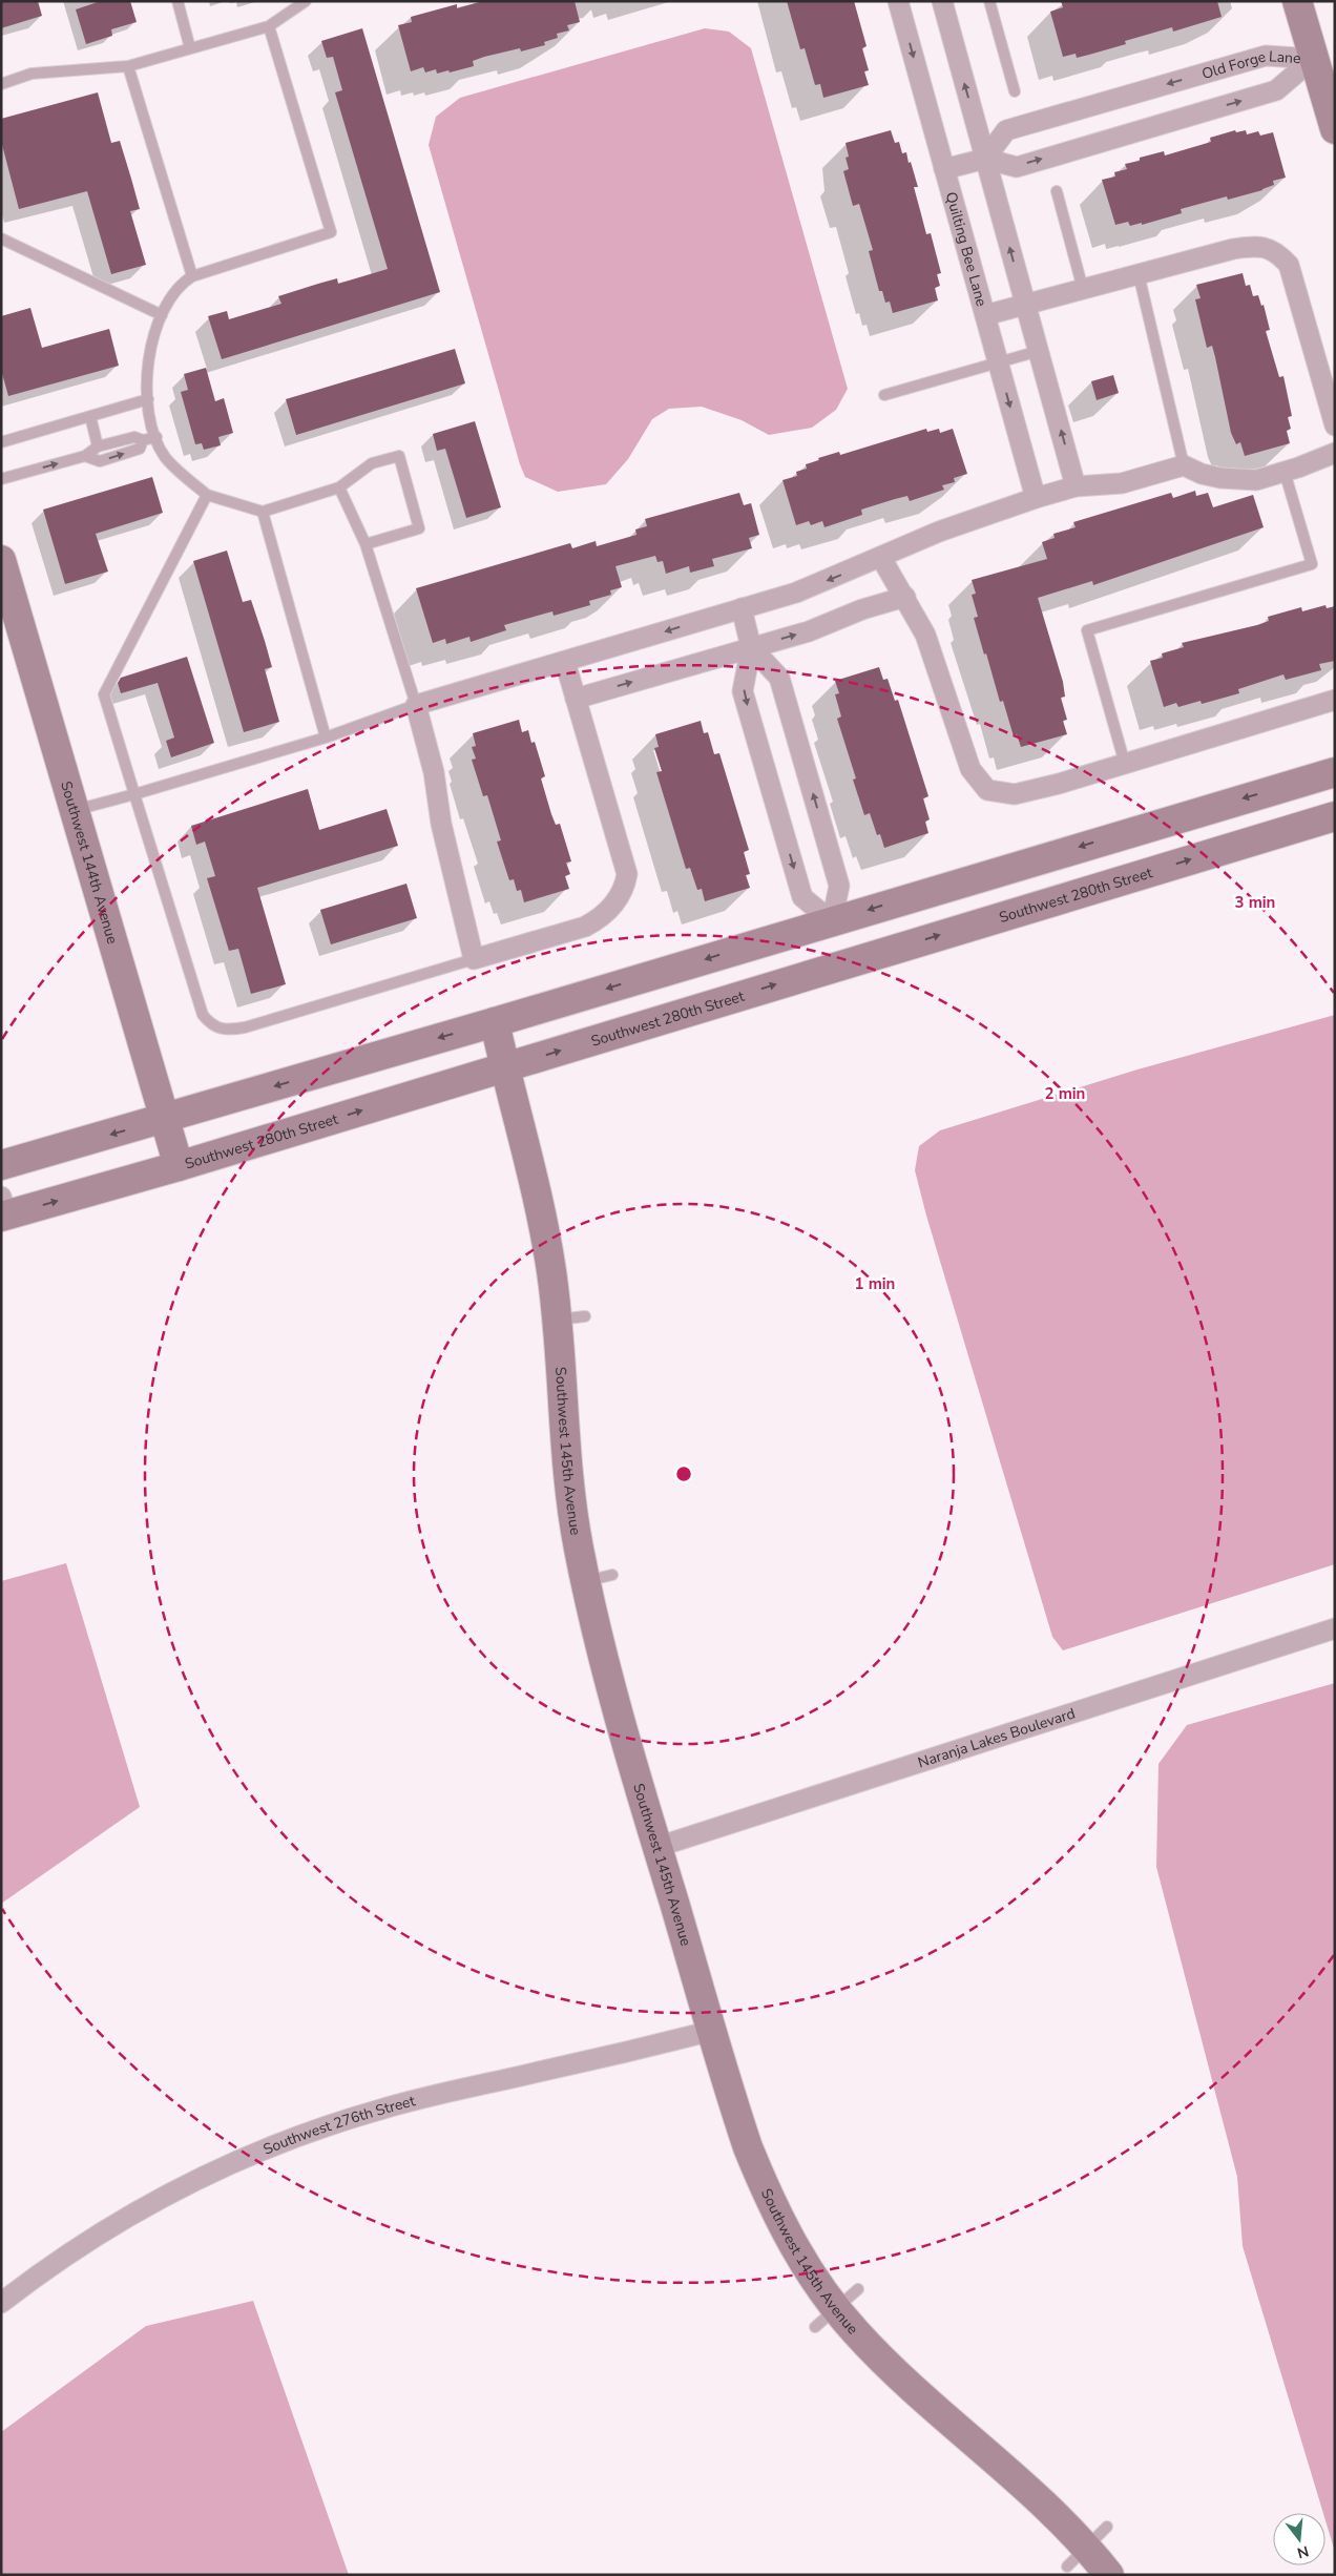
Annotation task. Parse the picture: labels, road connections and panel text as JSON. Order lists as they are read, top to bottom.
{
  "streets": {
    "street": [
      "Old Forge Lane",
      "Quilting Bee Lane",
      "Southwest 144th Avenue",
      "Southwest 280th Street",
      "Southwest 145th Avenue",
      "Naranja Lakes Boulevard",
      "Southwest 276th Street"
    ]
  },
  "crossings": [
    ["Old Forge Lane", "Quilting Bee Lane"],
    ["Southwest 144th Avenue", "Southwest 280th Street"],
    ["Southwest 280th Street", "Southwest 145th Avenue"],
    ["Southwest 145th Avenue", "Naranja Lakes Boulevard"],
    ["Southwest 145th Avenue", "Southwest 276th Street"]
  ],
  "north": "bottom",
  "rings": ["3 min", "2 min", "1 min"]
}
